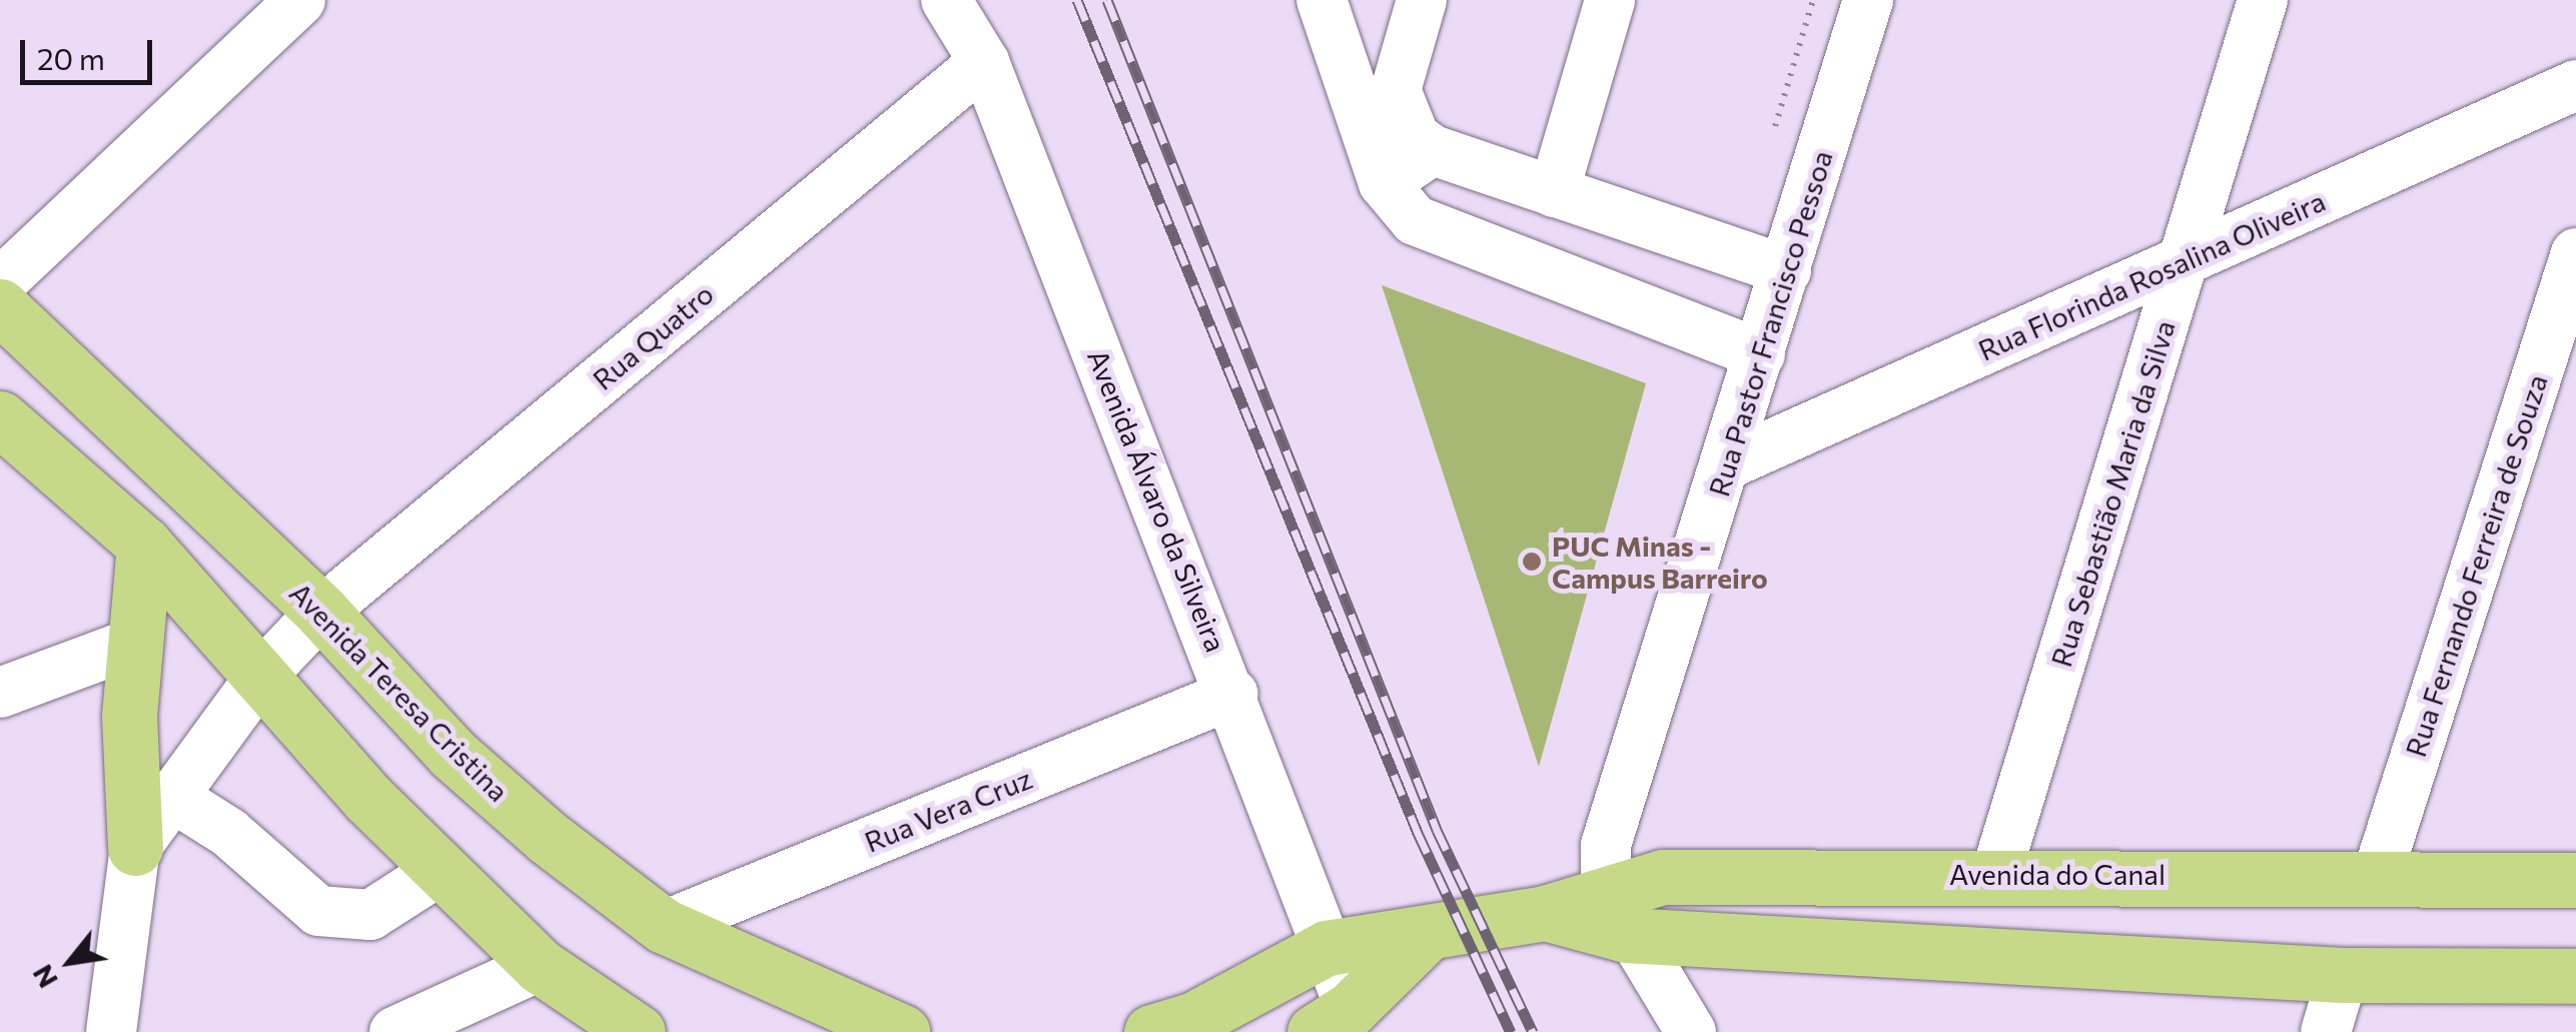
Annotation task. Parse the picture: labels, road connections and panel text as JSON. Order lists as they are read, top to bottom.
{
  "streets": {
    "main road": ["Avenida Teresa Cristina", "Avenida do Canal"],
    "street": [
      "Rua Florinda Rosalina Oliveira",
      "Rua Pastor Francisco Pessoa",
      "Rua Quatro",
      "Rua Sebastião Maria da Silva",
      "Avenida Álvaro da Silveira",
      "Rua Fernando Ferreira de Souza",
      "Rua Vera Cruz"
    ]
  },
  "crossings": [
    ["Rua Florinda Rosalina Oliveira", "Rua Pastor Francisco Pessoa"],
    ["Rua Florinda Rosalina Oliveira", "Rua Sebastião Maria da Silva"],
    ["Rua Pastor Francisco Pessoa", "Avenida do Canal"],
    ["Rua Quatro", "Avenida Álvaro da Silveira"],
    ["Rua Quatro", "Avenida Teresa Cristina"],
    ["Rua Sebastião Maria da Silva", "Avenida do Canal"],
    ["Avenida Álvaro da Silveira", "Rua Vera Cruz"],
    ["Rua Fernando Ferreira de Souza", "Avenida do Canal"],
    ["Avenida Teresa Cristina", "Rua Vera Cruz"]
  ],
  "places": ["PUC Minas - Campus Barreiro"],
  "scale_bar": "20 m",
  "north": "bottom left"
}
